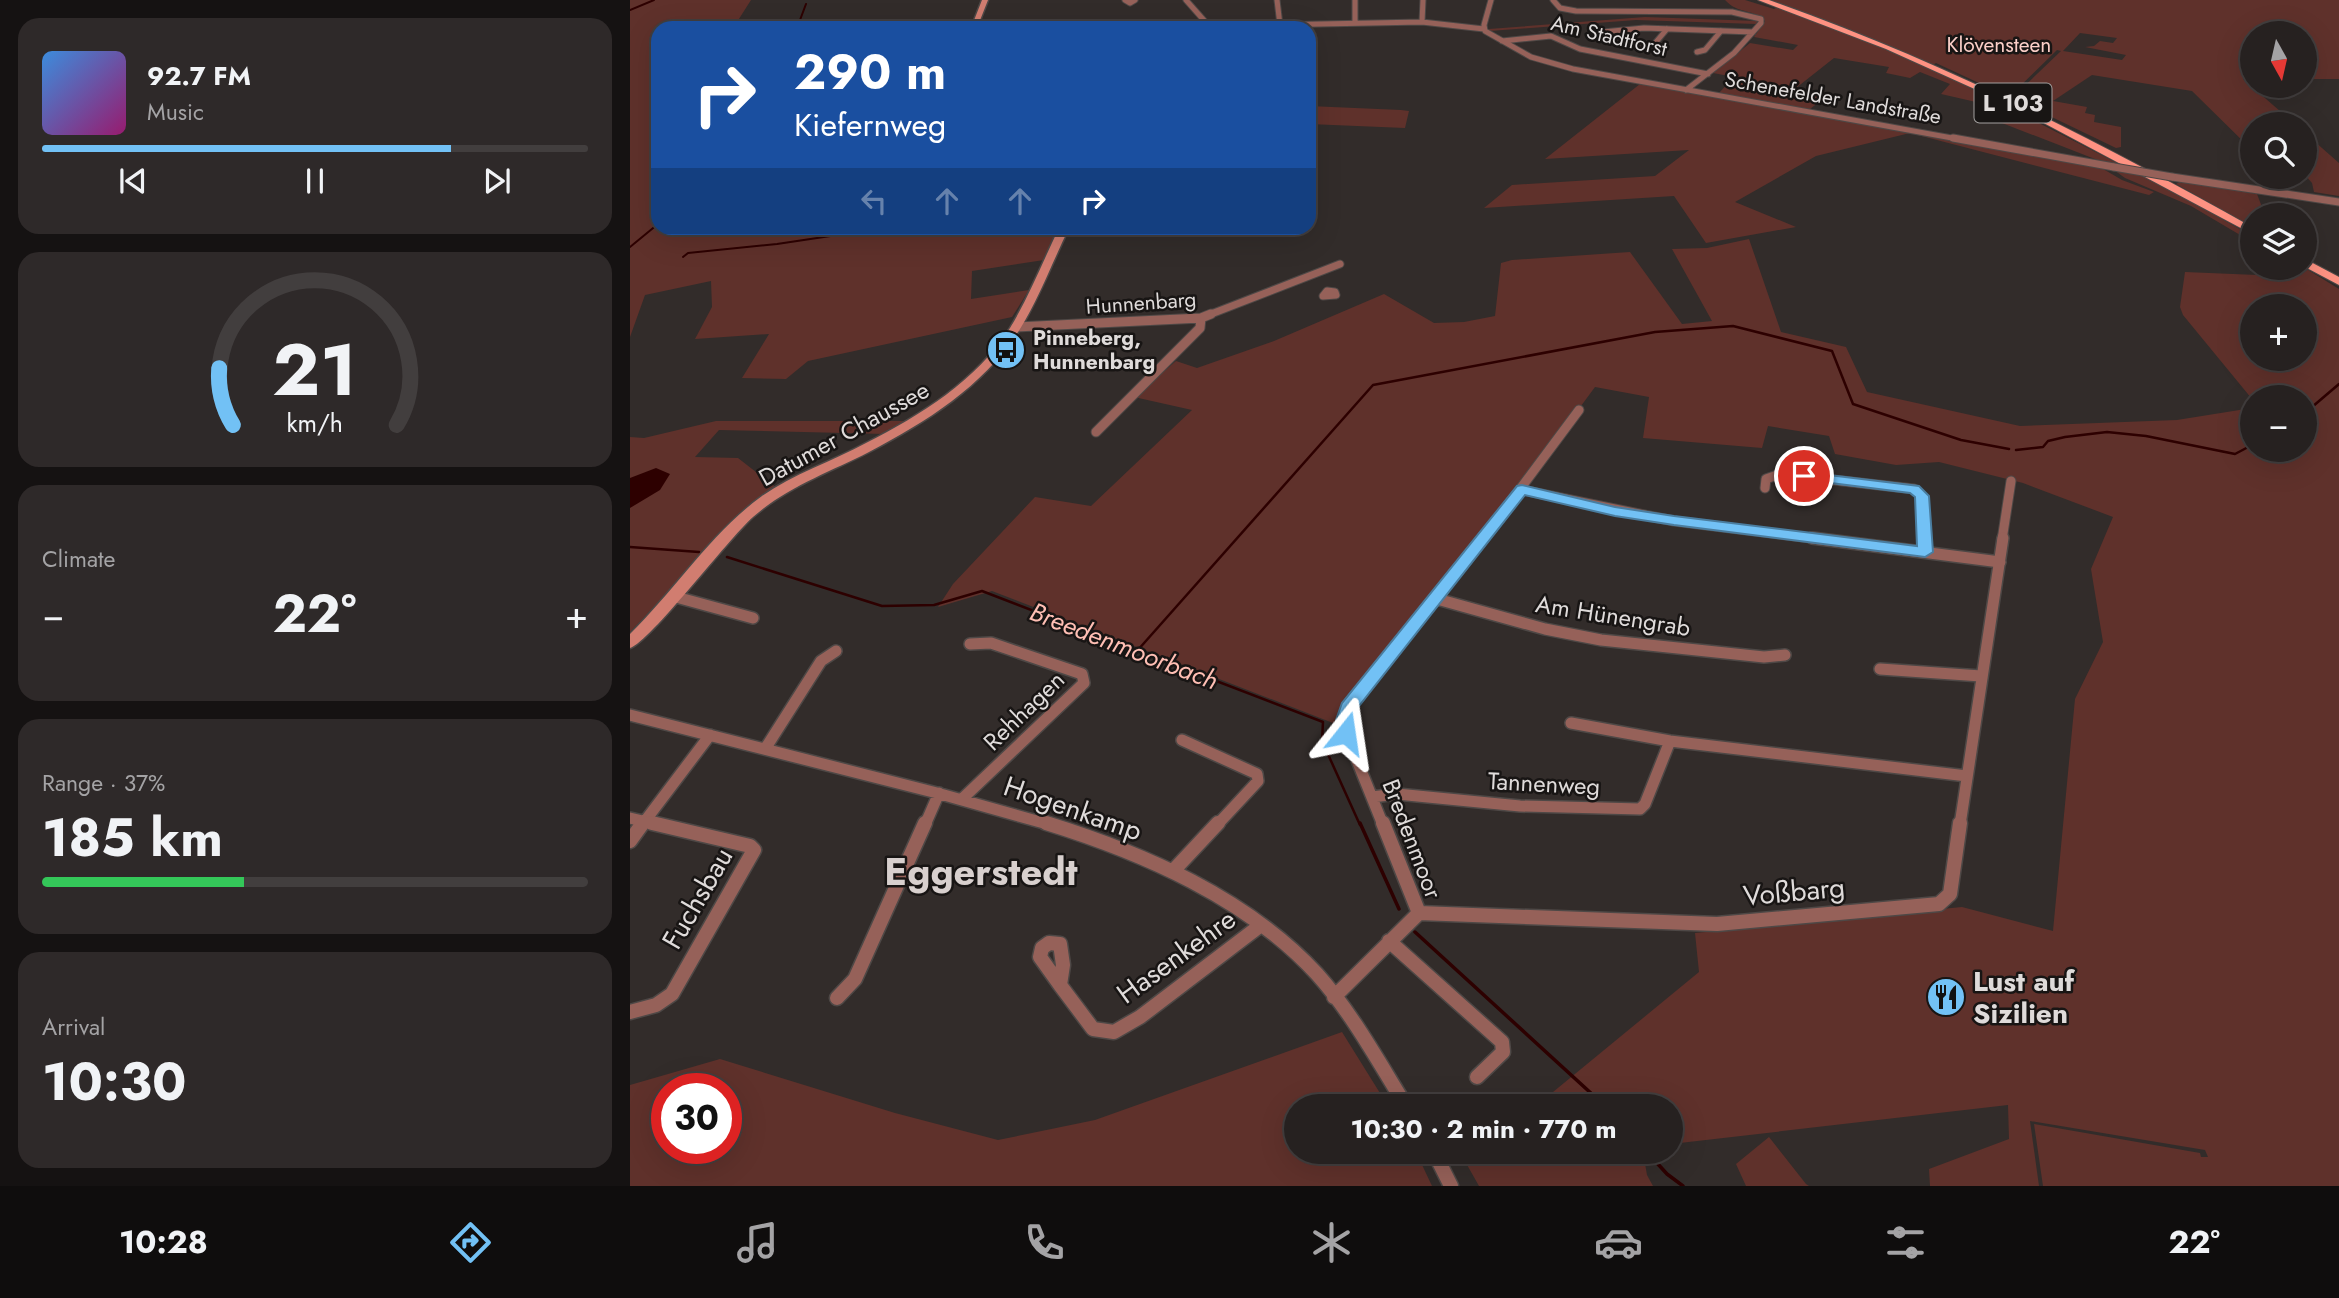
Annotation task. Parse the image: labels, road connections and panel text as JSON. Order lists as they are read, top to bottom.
{
  "streets": {
    "main road": ["L 103"],
    "street": [
      "Am Stadtforst",
      "Schenefelder Landstraße",
      "Hunnenbarg",
      "Datumer Chaussee",
      "Am Hünengrab",
      "Rehhagen",
      "Tannenweg",
      "Hogenkamp",
      "Bredenmoor",
      "Voßbarg",
      "Fuchsbau",
      "Hasenkehre"
    ]
  },
  "crossings": [
    ["Am Stadtforst", "Schenefelder Landstraße"],
    ["Hunnenbarg", "Datumer Chaussee"],
    ["Am Hünengrab", "Bredenmoor"],
    ["Rehhagen", "Hogenkamp"],
    ["Tannenweg", "Bredenmoor"],
    ["Hogenkamp", "Bredenmoor"],
    ["Hogenkamp", "Hasenkehre"],
    ["Bredenmoor", "Voßbarg"]
  ],
  "districts": ["Eggerstedt"],
  "water": ["Breedenmoorbach"],
  "parks": ["Klövensteen"],
  "places": {
    "bus stop": ["Pinneberg, Hunnenbarg"],
    "restaurant": ["Lust auf Sizilien"]
  },
  "north": "bottom",
  "page": {
    "map_buttons": ["+", "−"],
    "turn": ["290 m", "Kiefernweg"],
    "song": ["92.7 FM", "Music"],
    "tile": [
      "Climate",
      ["Range · 37%", "185 km"],
      ["Arrival", "10:30"]
    ],
    "heat": ["−", "22°", "+"],
    "limit": "30",
    "trip": "10:30 · 2 min · 770 m",
    "tabs": ["10:28", "22°"],
    "gauge": ["21", "km/h"]
  }
}
